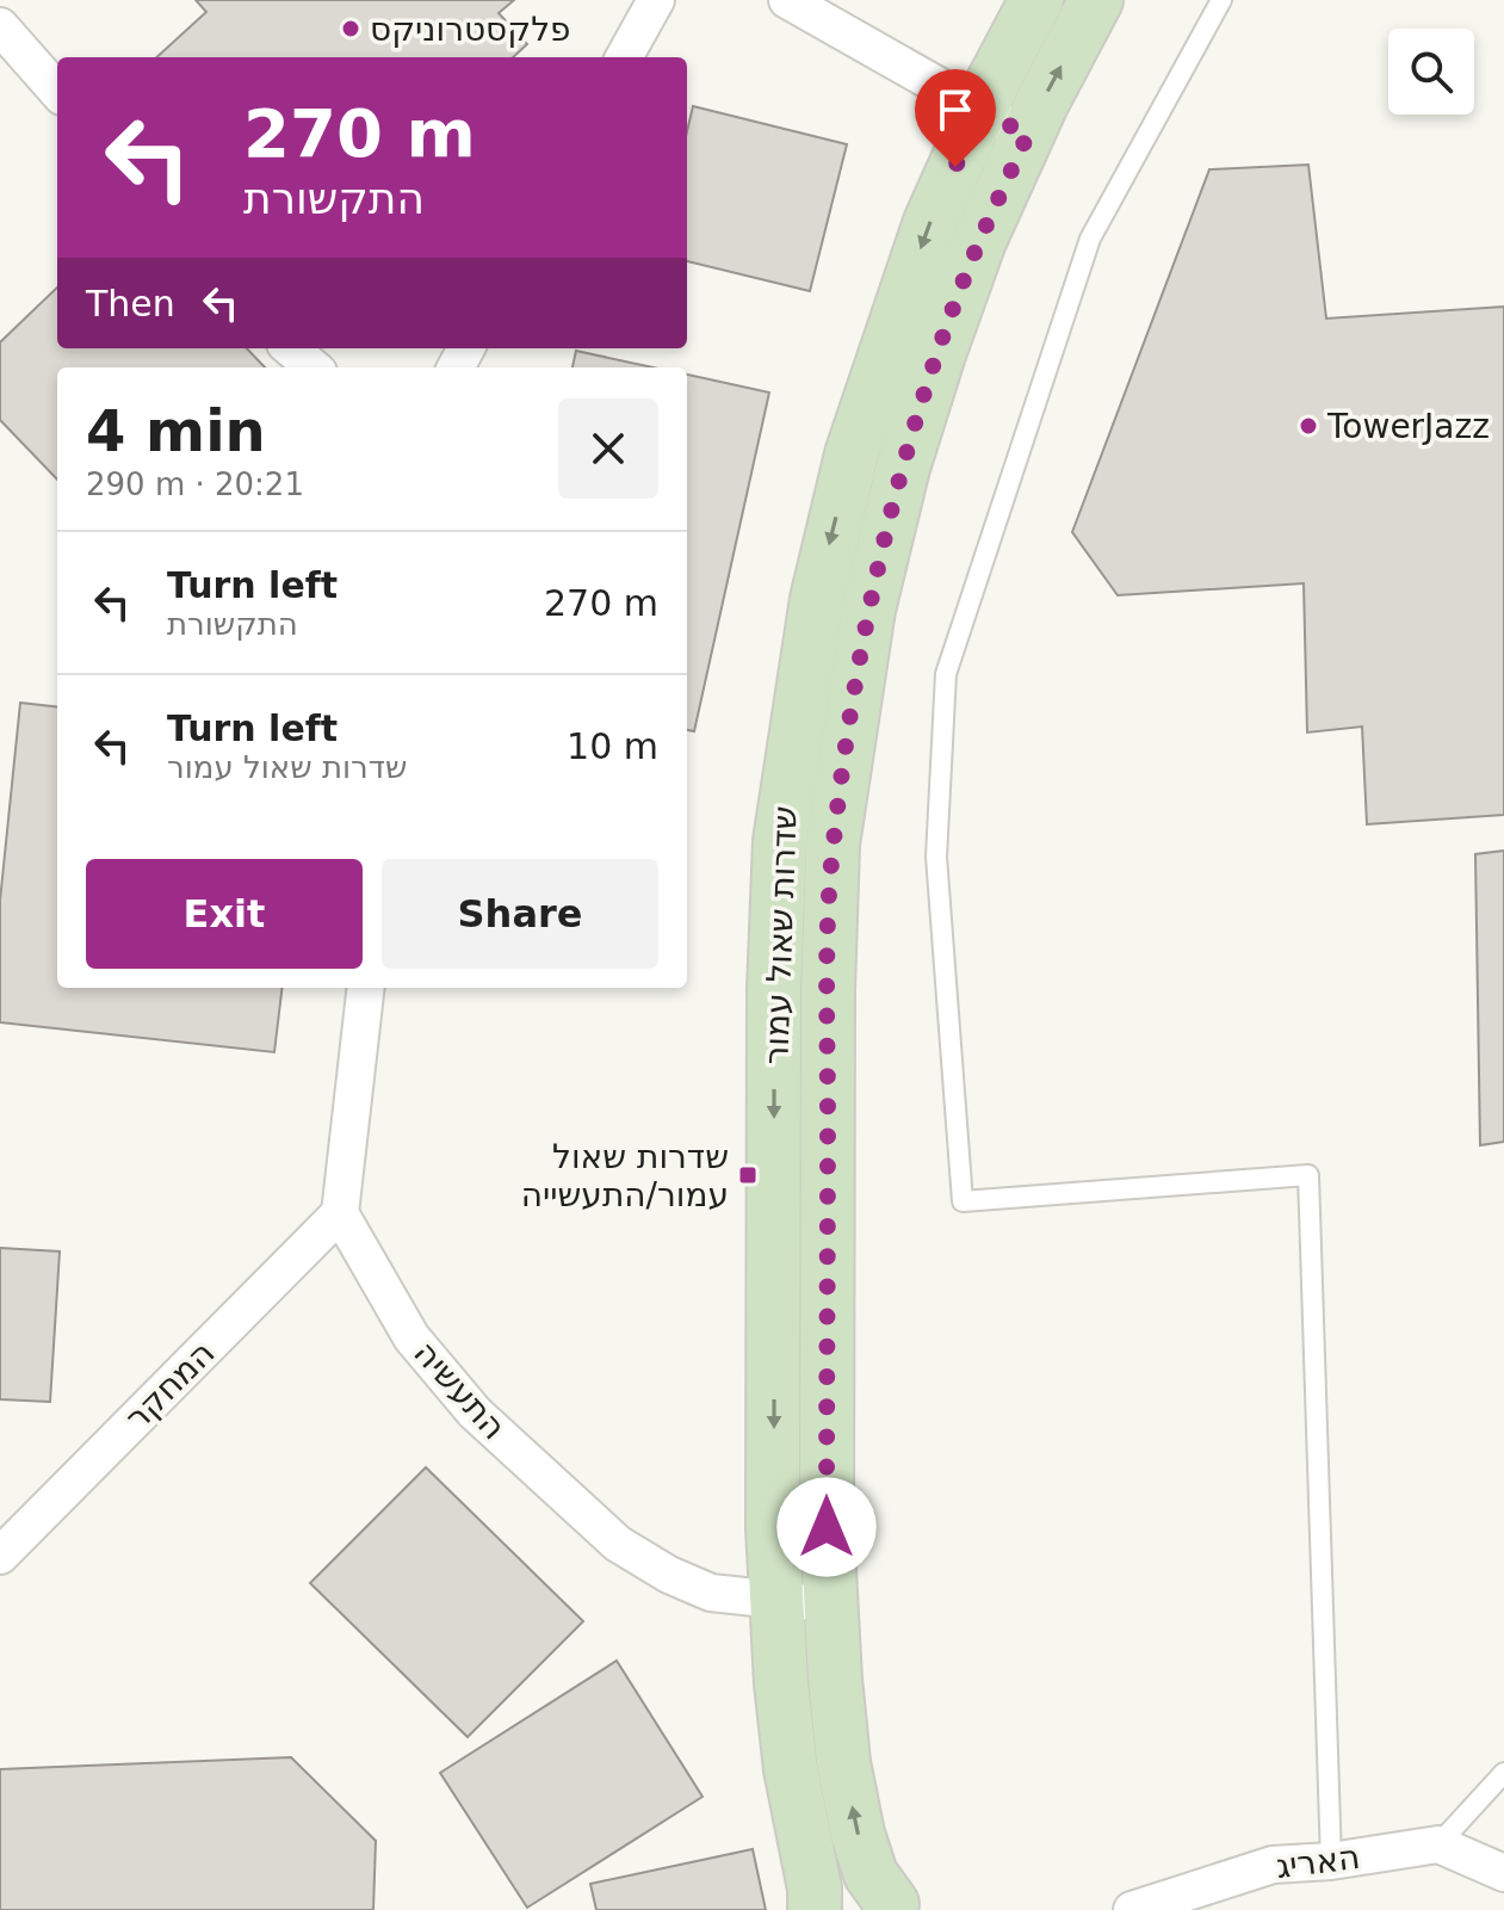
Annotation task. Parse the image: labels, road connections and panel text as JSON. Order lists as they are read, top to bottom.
{
  "streets": {
    "street": [
      "שדרות שאול עמור",
      "המחקר",
      "התעשיה",
      "האריג"
    ]
  },
  "crossings": [
    ["שדרות שאול עמור", "התעשיה"],
    ["המחקר", "התעשיה"]
  ],
  "places": {
    "other": ["פלקסטרוניקס", "TowerJazz"],
    "transit": ["שדרות שאול עמור/התעשייה"]
  },
  "page": {
    "turn": ["270 m", "התקשורת"],
    "then": "Then",
    "heading": ["4 min", "290 m · 20:21"],
    "list": [
      {
        "name": "Turn left",
        "note": "התקשורת",
        "value": "270 m"
      },
      {
        "name": "Turn left",
        "note": "שדרות שאול עמור",
        "value": "10 m"
      }
    ],
    "buttons": ["Exit", "Share"]
  }
}
